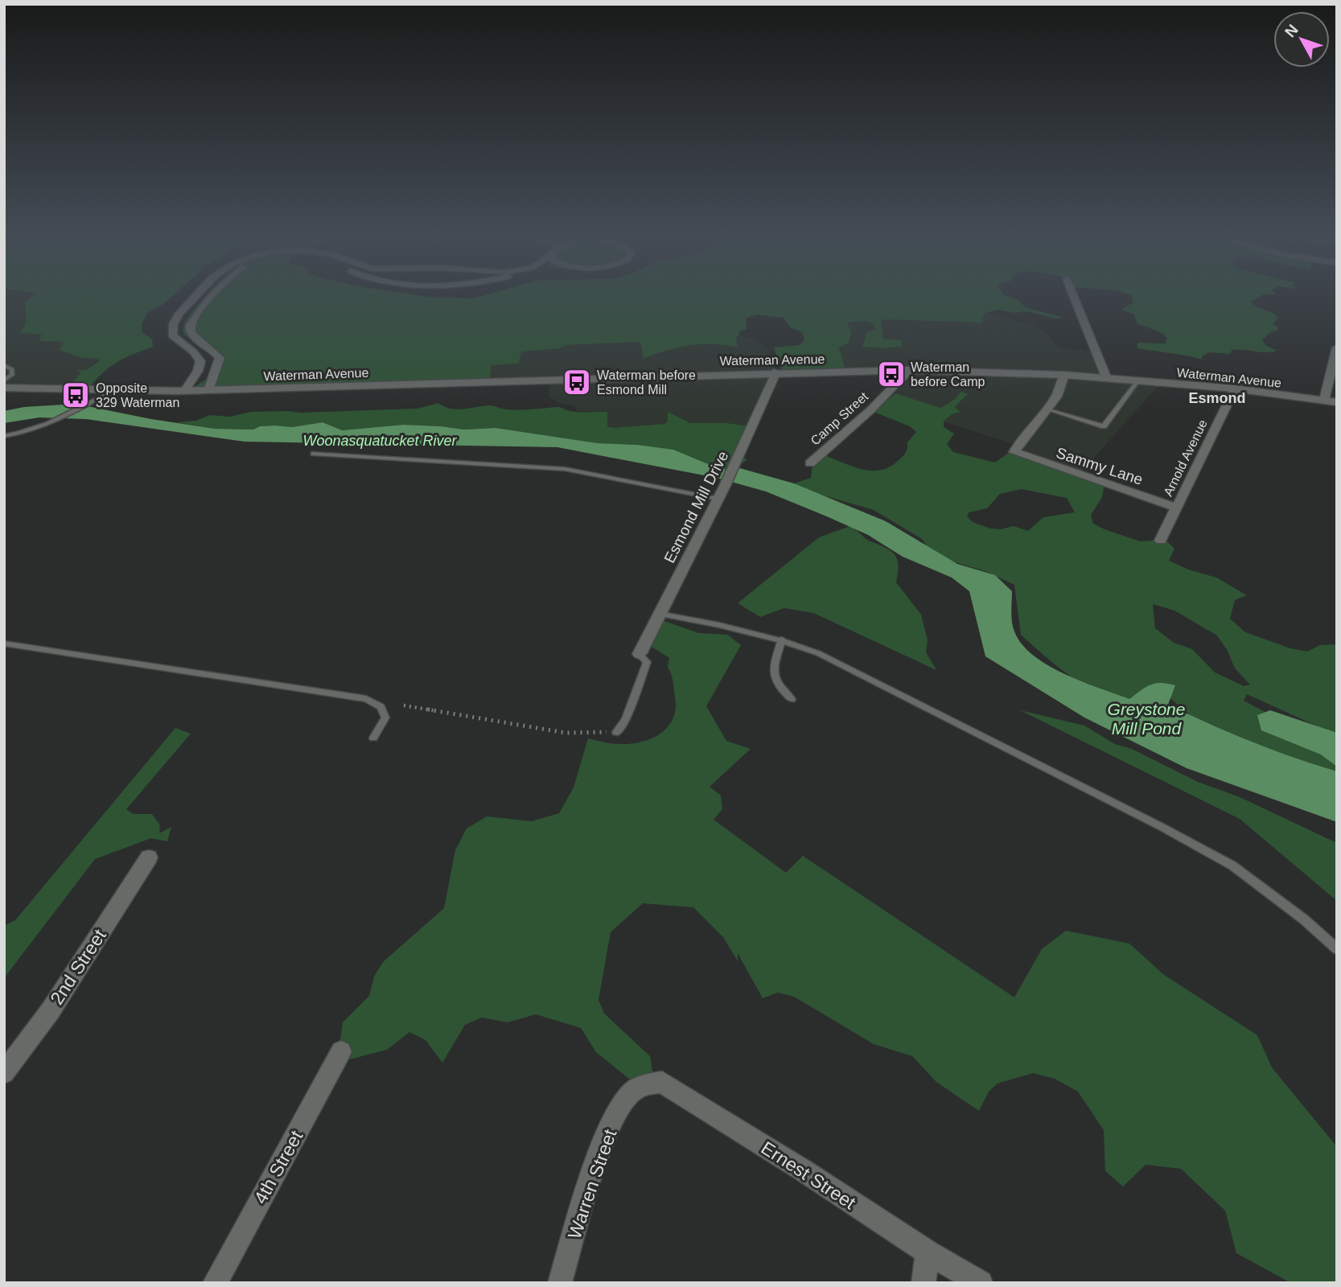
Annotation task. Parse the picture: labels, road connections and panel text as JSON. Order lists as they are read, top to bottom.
{
  "streets": {
    "street": [
      "Waterman Avenue",
      "Camp Street",
      "Arnold Avenue",
      "Sammy Lane",
      "Esmond Mill Drive",
      "2nd Street",
      "4th Street",
      "Ernest Street",
      "Warren Street"
    ]
  },
  "crossings": [
    ["Waterman Avenue", "Camp Street"],
    ["Waterman Avenue", "Arnold Avenue"],
    ["Waterman Avenue", "Esmond Mill Drive"],
    ["Arnold Avenue", "Sammy Lane"],
    ["Ernest Street", "Warren Street"]
  ],
  "districts": ["Esmond"],
  "water": ["Woonasquatucket River", "Greystone Mill Pond"],
  "places": {
    "bus stop": ["Waterman before Camp", "Waterman before Esmond Mill", "Opposite 329 Waterman"]
  },
  "north": "top left"
}
